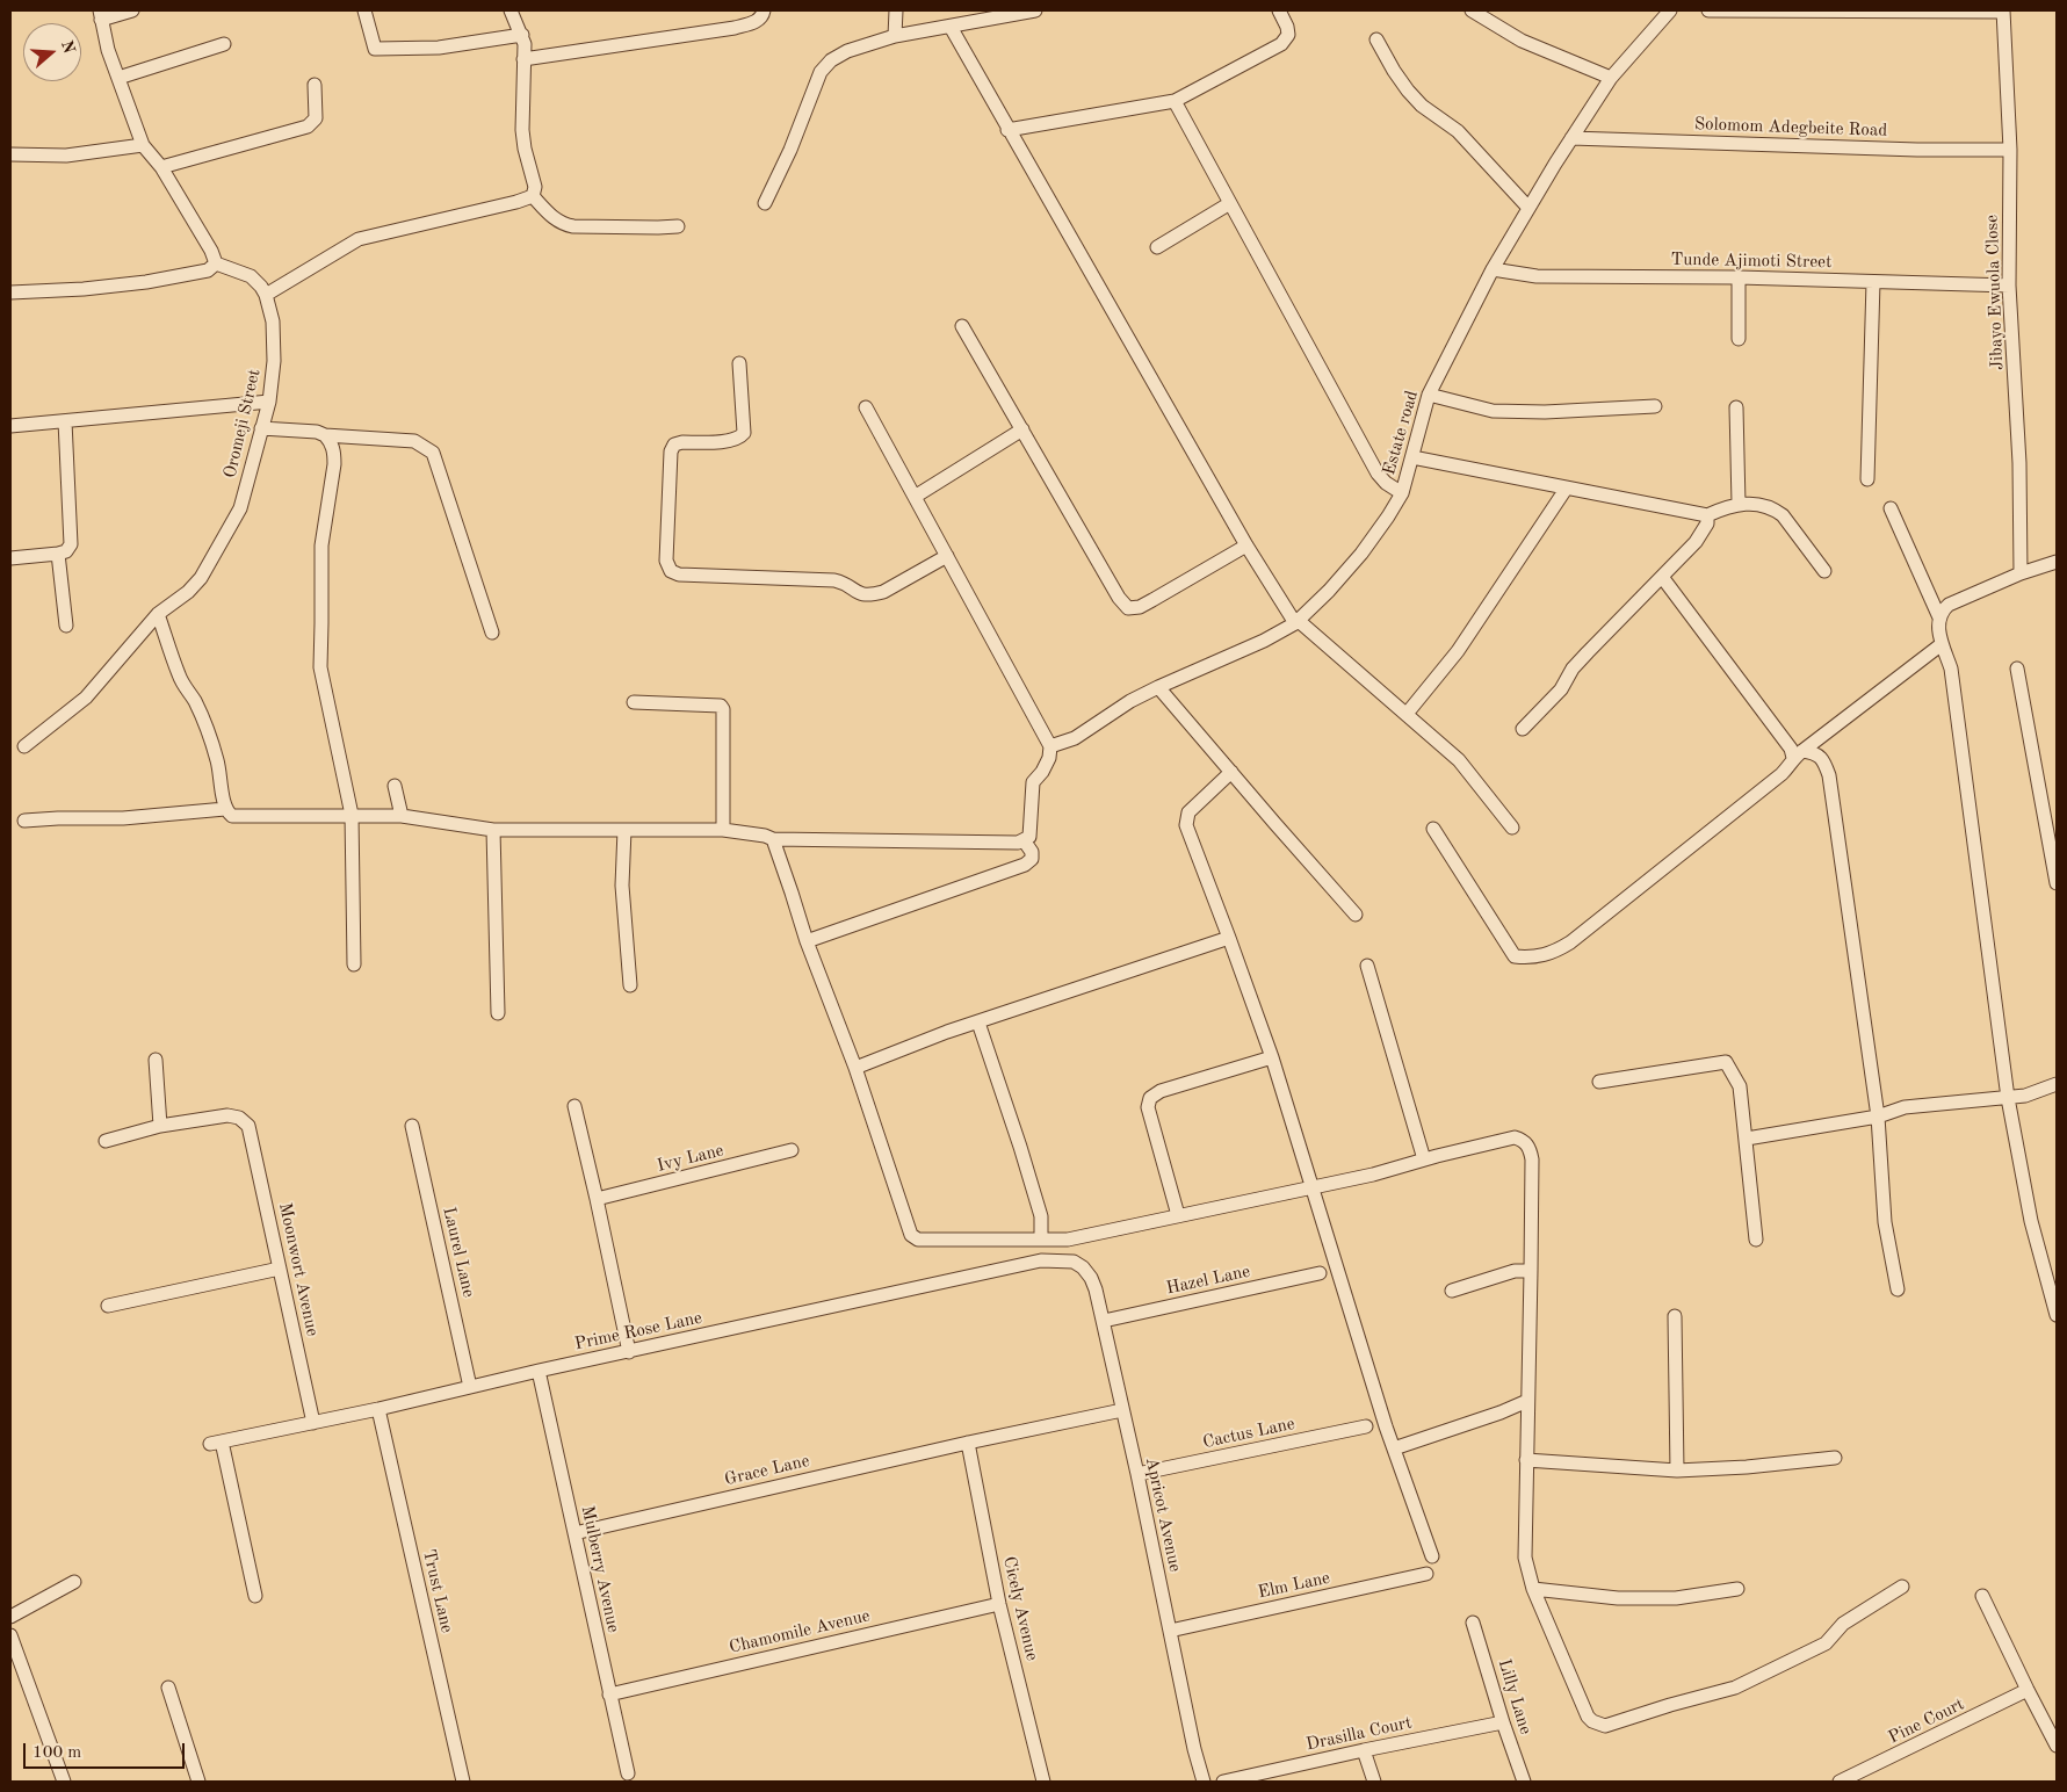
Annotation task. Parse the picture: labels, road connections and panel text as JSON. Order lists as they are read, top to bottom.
{
  "streets": {
    "street": [
      "Solomom Adegbeite Road",
      "Tunde Ajimoti Street",
      "Jibayo Ewuola Close",
      "Oromeji Street",
      "Estate road",
      "Ivy Lane",
      "Laurel Lane",
      "Moonwort Avenue",
      "Hazel Lane",
      "Prime Rose Lane",
      "Cactus Lane",
      "Grace Lane",
      "Apricot Avenue",
      "Mulberry Avenue",
      "Elm Lane",
      "Trust Lane",
      "Cicely Avenue",
      "Chamomile Avenue",
      "Lilly Lane",
      "Pine Court",
      "Drasilla Court"
    ]
  },
  "crossings": [
    ["Solomom Adegbeite Road", "Jibayo Ewuola Close"],
    ["Solomom Adegbeite Road", "Estate road"],
    ["Tunde Ajimoti Street", "Jibayo Ewuola Close"],
    ["Tunde Ajimoti Street", "Estate road"],
    ["Laurel Lane", "Prime Rose Lane"],
    ["Moonwort Avenue", "Prime Rose Lane"],
    ["Hazel Lane", "Apricot Avenue"],
    ["Prime Rose Lane", "Apricot Avenue"],
    ["Prime Rose Lane", "Mulberry Avenue"],
    ["Prime Rose Lane", "Trust Lane"],
    ["Cactus Lane", "Apricot Avenue"],
    ["Grace Lane", "Apricot Avenue"],
    ["Grace Lane", "Mulberry Avenue"],
    ["Grace Lane", "Cicely Avenue"],
    ["Apricot Avenue", "Elm Lane"],
    ["Mulberry Avenue", "Chamomile Avenue"],
    ["Cicely Avenue", "Chamomile Avenue"],
    ["Lilly Lane", "Drasilla Court"]
  ],
  "scale_bar": "100 m",
  "north": "right"
}
